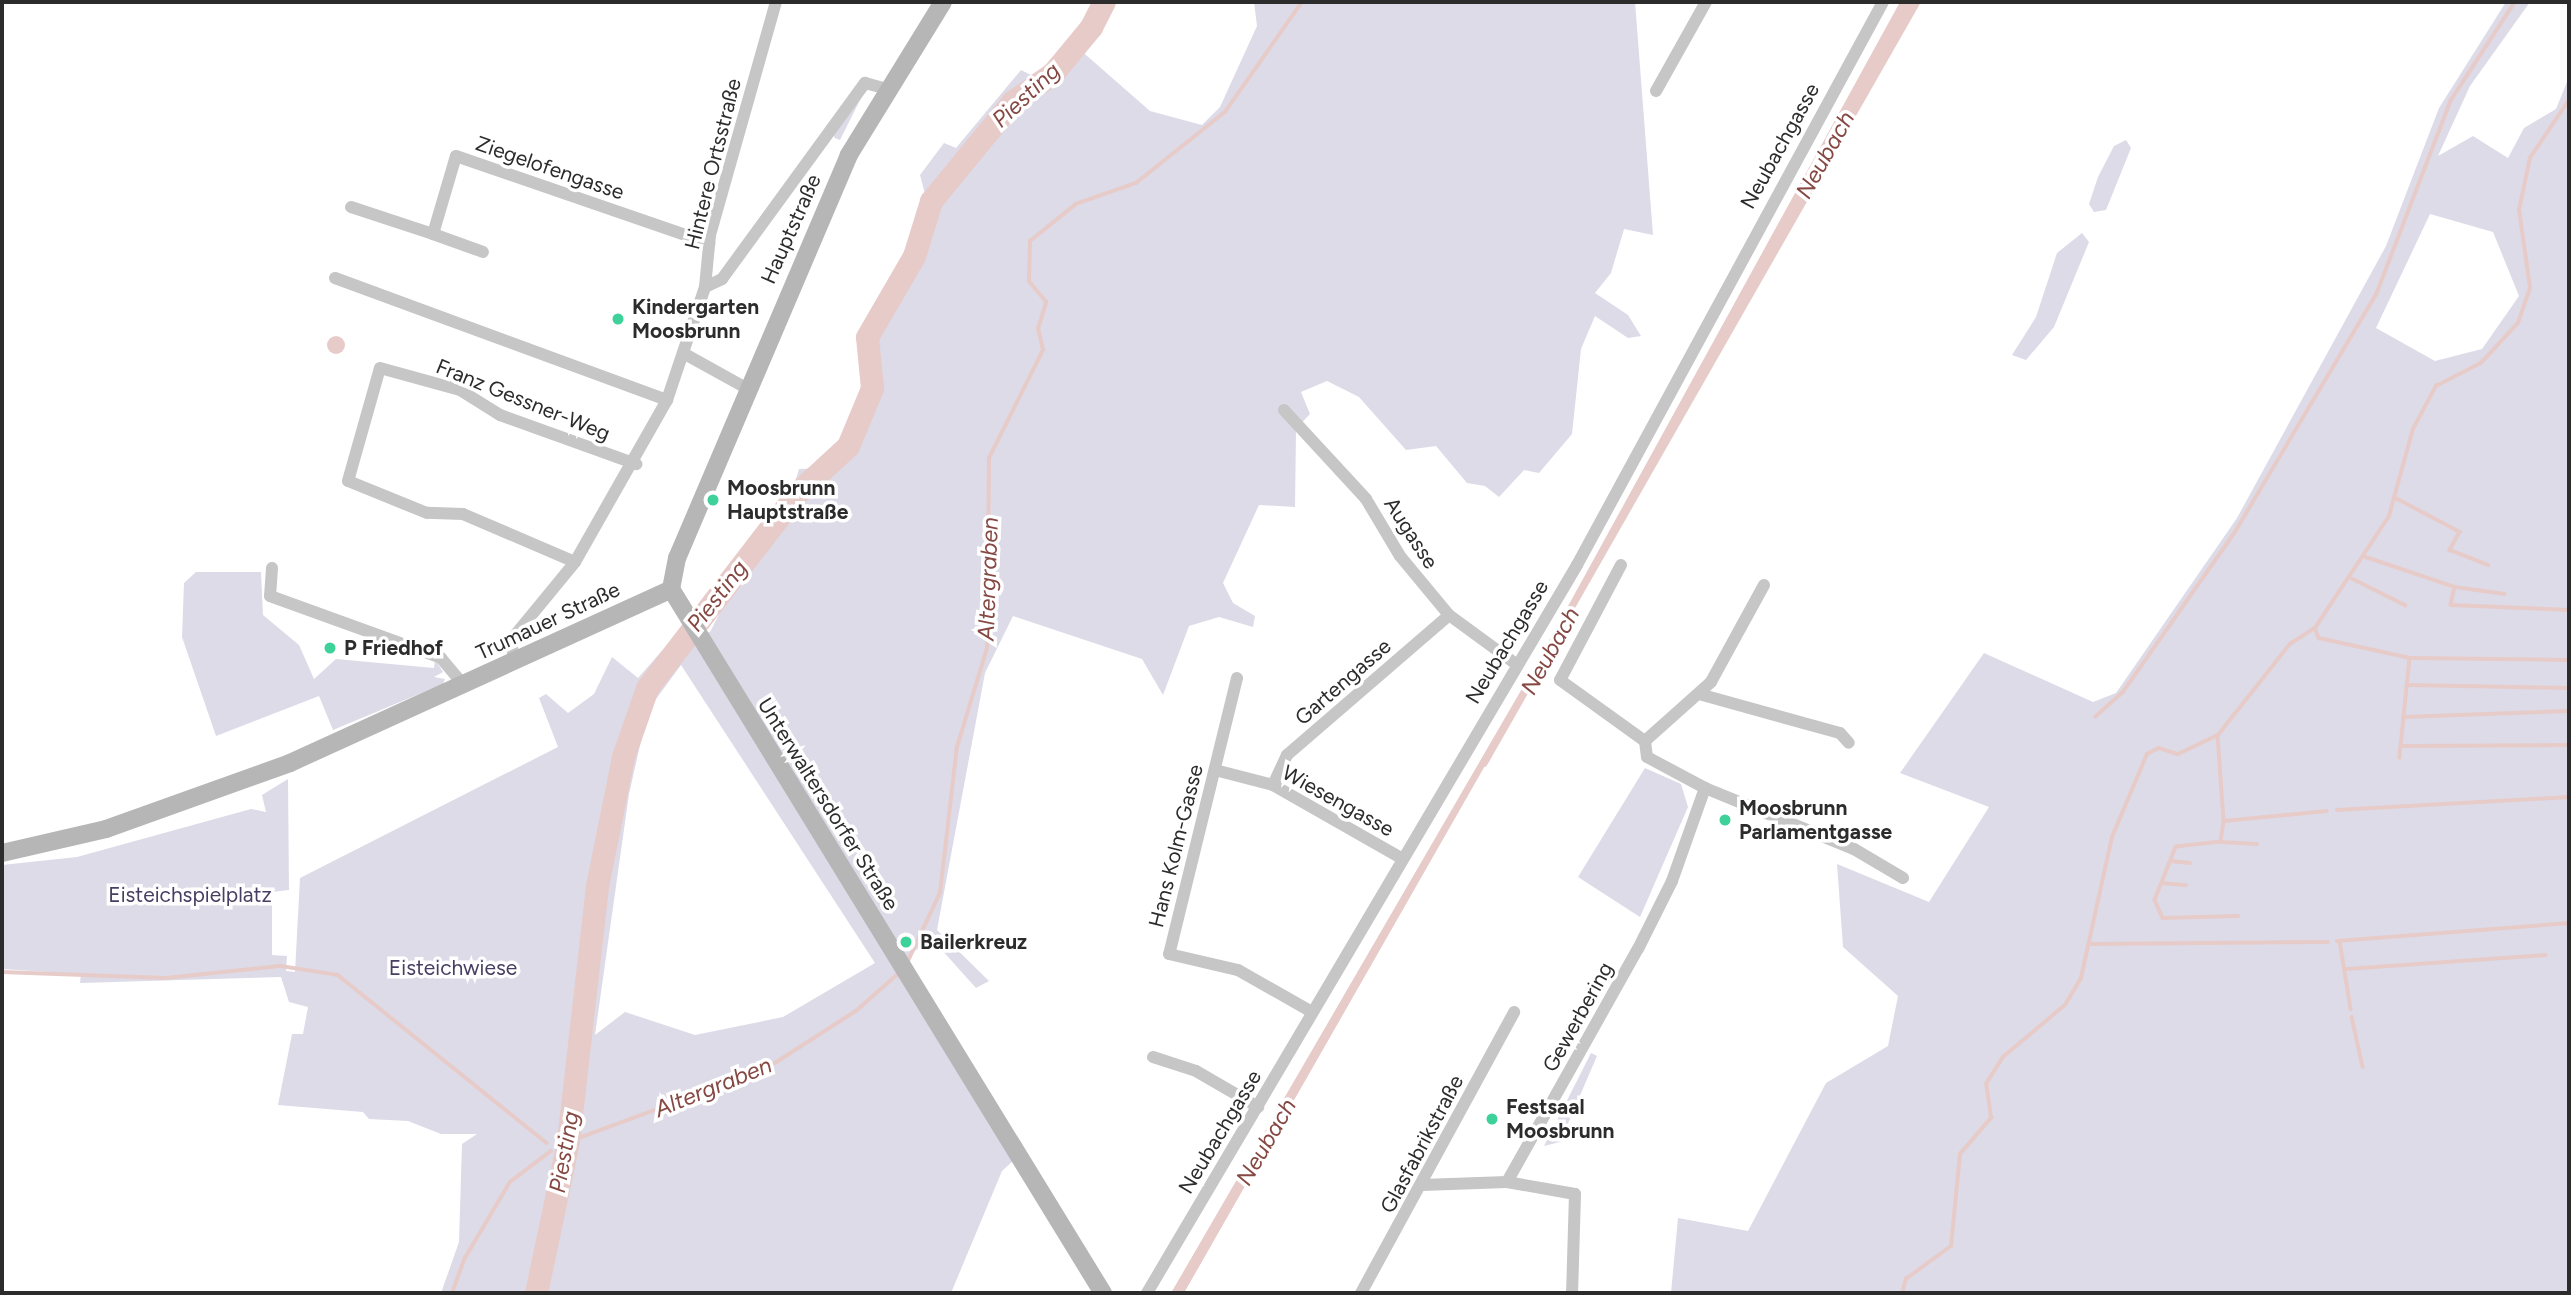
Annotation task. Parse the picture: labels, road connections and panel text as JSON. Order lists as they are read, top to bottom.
{
  "streets": {
    "main road": ["Hauptstraße", "Trumauer Straße", "Unterwaltersdorfer Straße"],
    "street": [
      "Neubachgasse",
      "Hintere Ortsstraße",
      "Ziegelofengasse",
      "Franz Gessner-Weg",
      "Augasse",
      "Gartengasse",
      "Wiesengasse",
      "Hans Kolm-Gasse",
      "Gewerbering",
      "Glasfabrikstraße"
    ]
  },
  "crossings": [
    ["Neubachgasse", "Augasse"],
    ["Neubachgasse", "Wiesengasse"],
    ["Neubachgasse", "Hans Kolm-Gasse"],
    ["Hintere Ortsstraße", "Ziegelofengasse"],
    ["Hintere Ortsstraße", "Hauptstraße"],
    ["Hintere Ortsstraße", "Franz Gessner-Weg"],
    ["Hintere Ortsstraße", "Trumauer Straße"],
    ["Hauptstraße", "Trumauer Straße"],
    ["Hauptstraße", "Unterwaltersdorfer Straße"],
    ["Augasse", "Gartengasse"],
    ["Trumauer Straße", "Unterwaltersdorfer Straße"],
    ["Gartengasse", "Wiesengasse"],
    ["Wiesengasse", "Hans Kolm-Gasse"]
  ],
  "water": ["Piesting", "Neubach", "Altergraben"],
  "parks": ["Eisteichspielplatz", "Eisteichwiese"],
  "places": [
    "Kindergarten Moosbrunn",
    "Moosbrunn Hauptstraße",
    "P Friedhof",
    "Moosbrunn Parlamentgasse",
    "Bailerkreuz",
    "Festsaal Moosbrunn"
  ]
}
